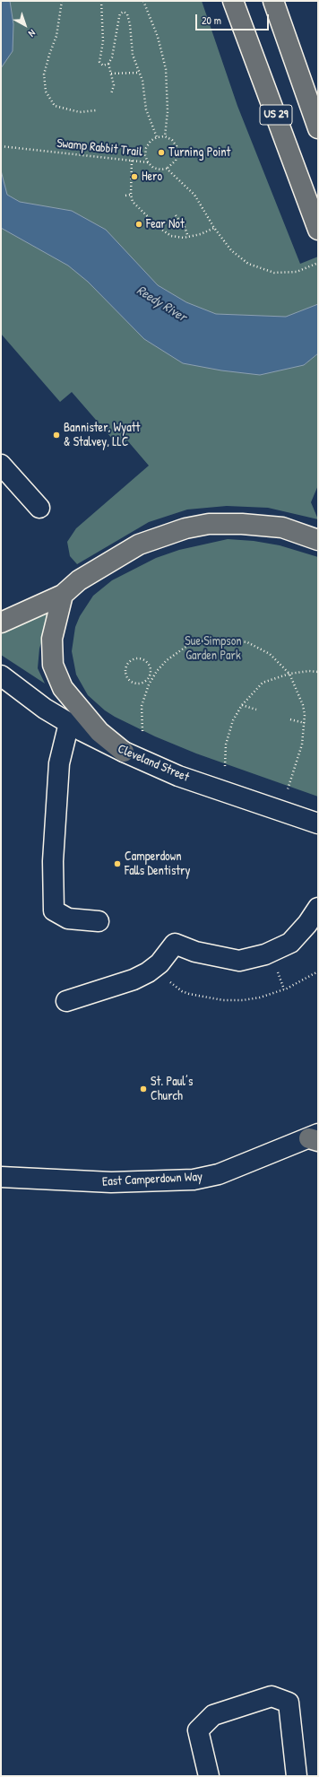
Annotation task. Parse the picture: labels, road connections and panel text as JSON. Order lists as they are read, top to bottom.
{
  "streets": {
    "main road": ["US 29"],
    "street": ["Cleveland Street", "East Camperdown Way"],
    "path": ["Swamp Rabbit Trail"]
  },
  "water": ["Reedy River"],
  "parks": ["Sue Simpson Garden Park"],
  "places": [
    "Turning Point",
    "Hero",
    "Fear Not",
    "Bannister, Wyatt & Stalvey, LLC",
    "Camperdown Falls Dentistry",
    "St. Paul’s Church"
  ],
  "scale_bar": "20 m",
  "north": "bottom right"
}
